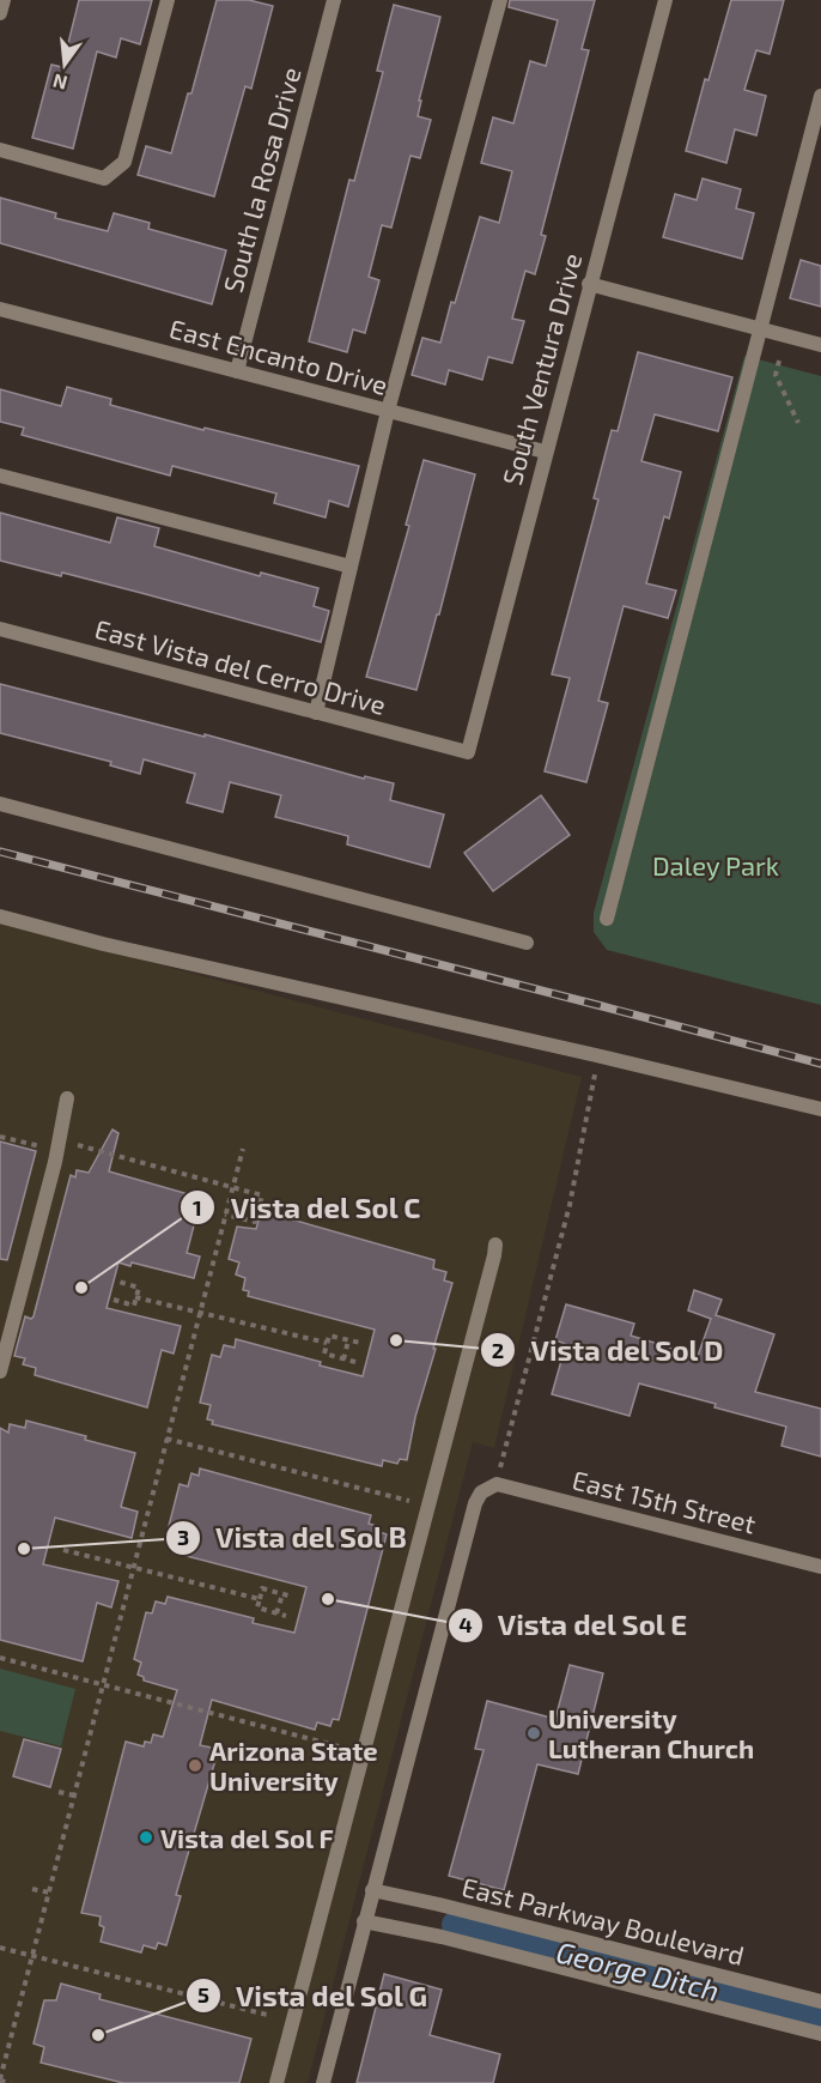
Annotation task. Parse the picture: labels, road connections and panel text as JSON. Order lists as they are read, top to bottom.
{
  "streets": {
    "street": [
      "South la Rosa Drive",
      "East Encanto Drive",
      "South Ventura Drive",
      "East Vista del Cerro Drive",
      "East 15th Street",
      "East Parkway Boulevard"
    ]
  },
  "crossings": [
    ["South la Rosa Drive", "East Encanto Drive"],
    ["East Encanto Drive", "South Ventura Drive"],
    ["South Ventura Drive", "East Vista del Cerro Drive"]
  ],
  "water": ["George Ditch"],
  "parks": ["Daley Park"],
  "places": [
    "Vista del Sol C",
    "Vista del Sol D",
    "Vista del Sol B",
    "Vista del Sol E",
    "University Lutheran Church",
    "Arizona State University",
    "Vista del Sol F",
    "Vista del Sol G"
  ],
  "north": "bottom"
}
